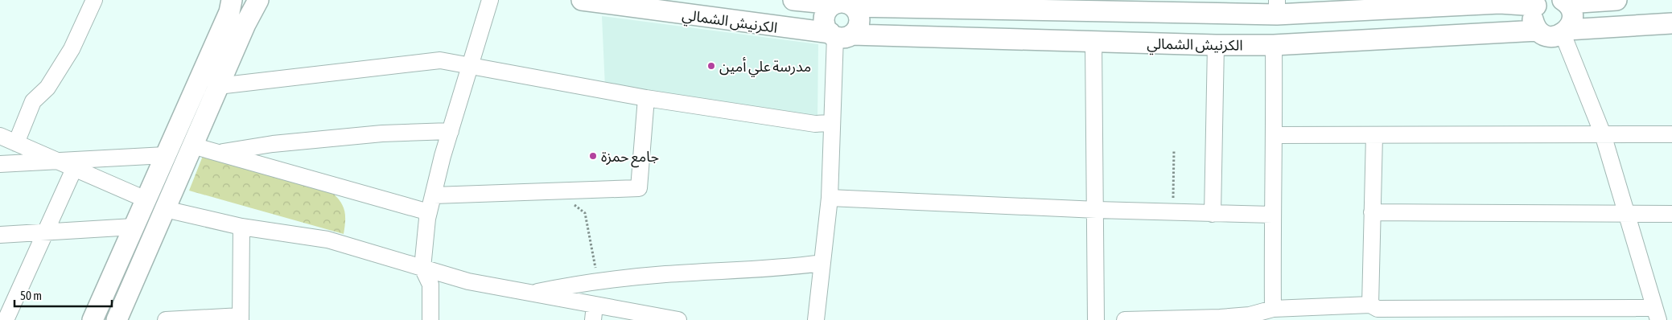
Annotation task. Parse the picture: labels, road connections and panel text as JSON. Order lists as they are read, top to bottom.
{
  "streets": {
    "main road": ["الكرنيش الشمالي"]
  },
  "places": ["مدرسة علي أمين", "جامع حمزة"],
  "scale_bar": "50 m"
}
